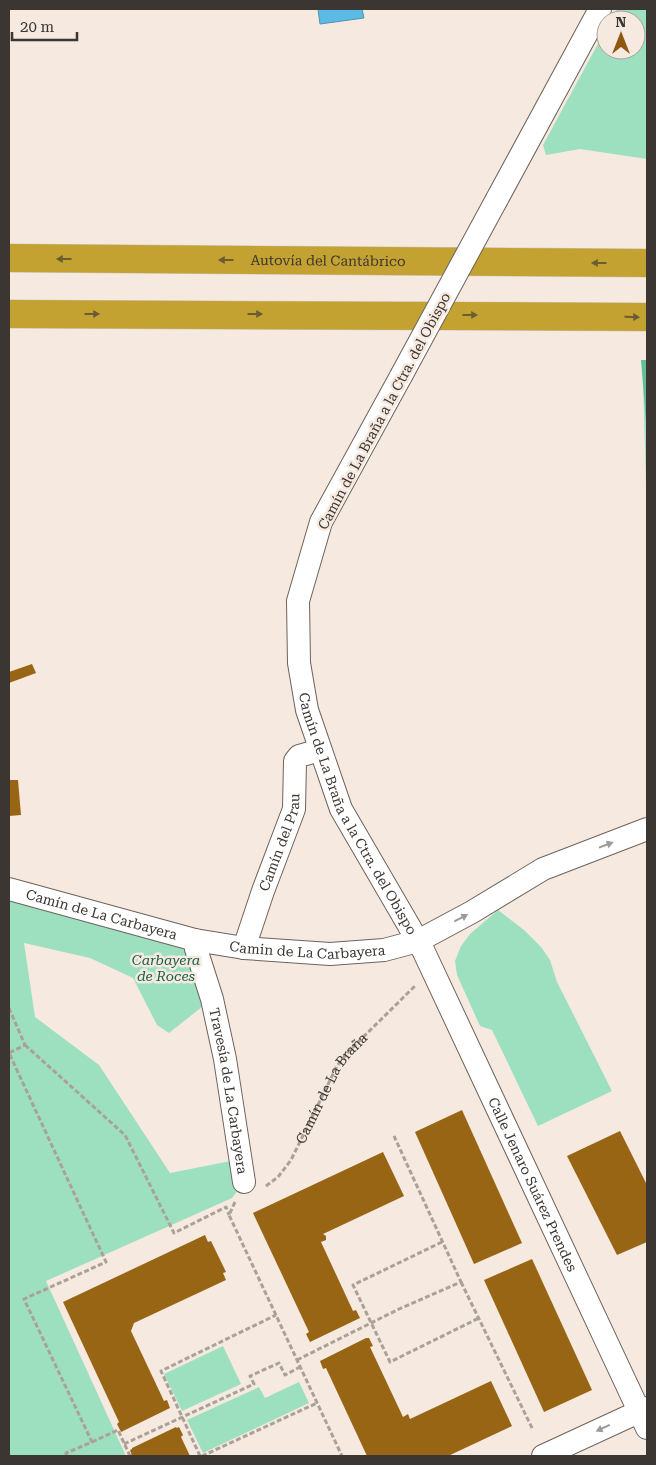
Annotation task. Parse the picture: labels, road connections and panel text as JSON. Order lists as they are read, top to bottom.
{
  "streets": {
    "highway": ["Autovía del Cantábrico"],
    "street": [
      "Camín de La Braña a la Ctra. del Obispo",
      "Camín del Prau",
      "Camín de La Carbayera",
      "Camin de La Carbayera",
      "Travesía de La Carbayera",
      "Calle Jenaro Suárez Prendes"
    ],
    "path": ["Camín de La Braña"]
  },
  "crossings": [
    ["Camín de La Braña a la Ctra. del Obispo", "Camín del Prau"],
    ["Camín de La Braña a la Ctra. del Obispo", "Camin de La Carbayera"],
    ["Camín de La Braña a la Ctra. del Obispo", "Calle Jenaro Suárez Prendes"],
    ["Camín del Prau", "Camin de La Carbayera"],
    ["Camín de La Carbayera", "Camin de La Carbayera"],
    ["Camín de La Carbayera", "Travesía de La Carbayera"],
    ["Camin de La Carbayera", "Travesía de La Carbayera"],
    ["Camin de La Carbayera", "Calle Jenaro Suárez Prendes"],
    ["Camín de La Braña", "Travesía de La Carbayera"]
  ],
  "parks": ["Carbayera de Roces"],
  "scale_bar": "20 m",
  "north": "top"
}
